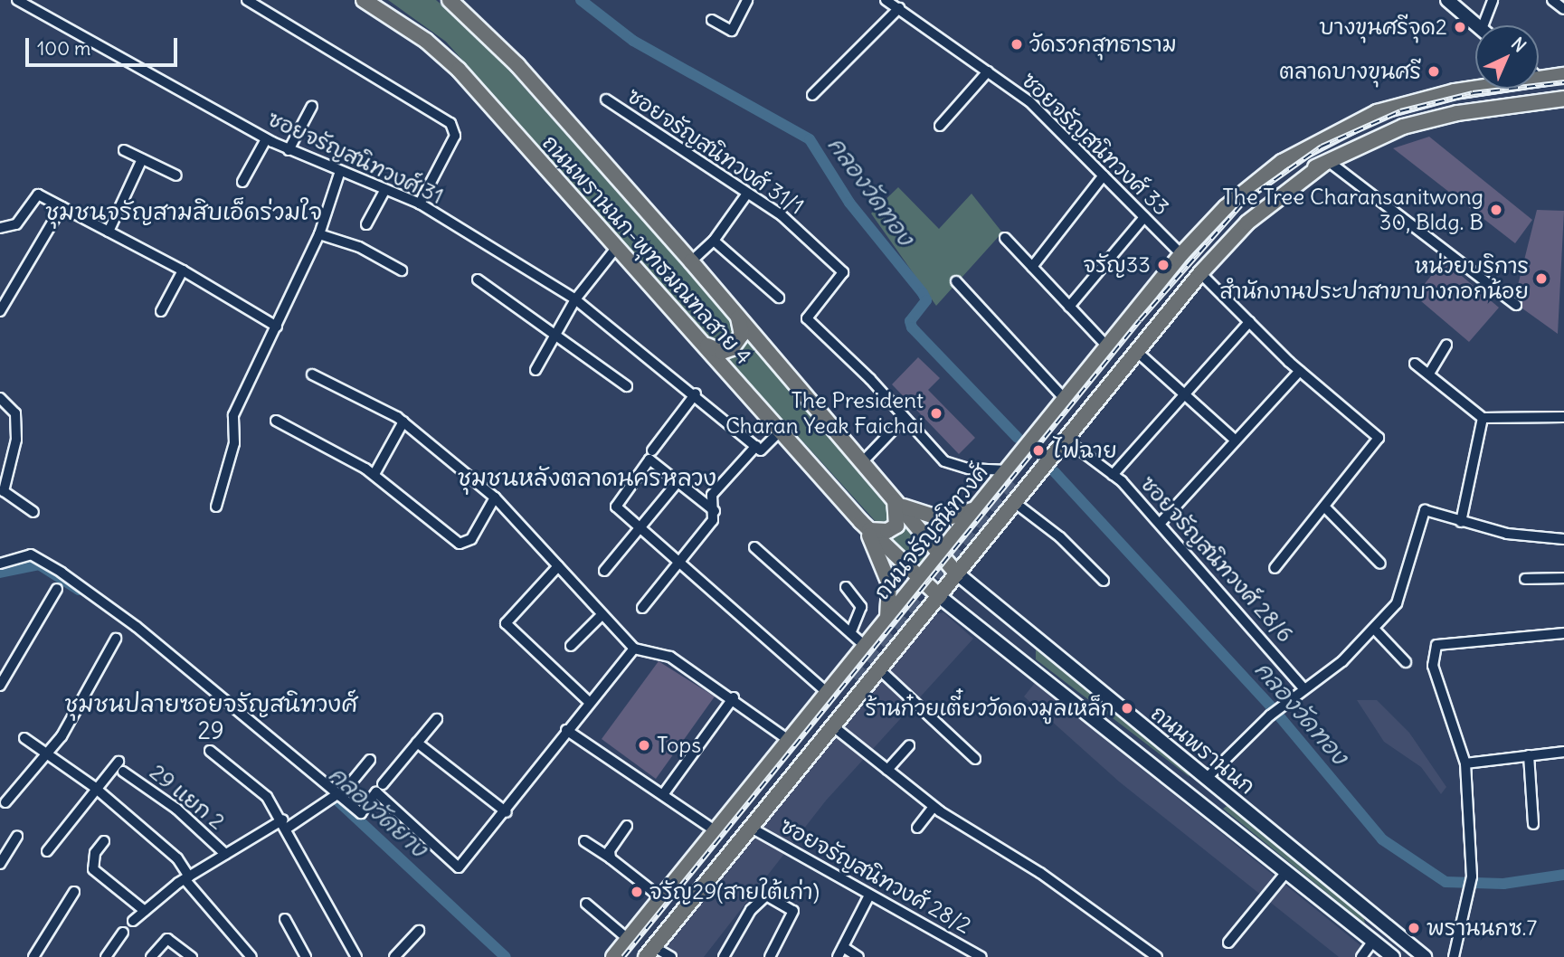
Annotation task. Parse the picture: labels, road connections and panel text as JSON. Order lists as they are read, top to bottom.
{
  "streets": {
    "main road": ["ถนนพรานนก-พุทธมณฑลสาย 4", "ถนนจรัญสนิทวงศ์", "ถนนพรานนก"],
    "street": [
      "ซอยจรัญสนิทวงศ์ 33",
      "ซอยจรัญสนิทวงศ์ 31/1",
      "ซอยจรัญสนิทวงศ์ 31",
      "ซอยจรัญสนิทวงศ์ 28/6",
      "29 แยก 2",
      "ซอยจรัญสนิทวงศ์ 28/2"
    ]
  },
  "crossings": [
    ["ซอยจรัญสนิทวงศ์ 33", "ถนนจรัญสนิทวงศ์"],
    ["ซอยจรัญสนิทวงศ์ 31/1", "ถนนจรัญสนิทวงศ์"],
    ["ถนนพรานนก-พุทธมณฑลสาย 4", "ถนนจรัญสนิทวงศ์"],
    ["ถนนพรานนก-พุทธมณฑลสาย 4", "ถนนพรานนก"],
    ["ถนนจรัญสนิทวงศ์", "ซอยจรัญสนิทวงศ์ 28/6"],
    ["ถนนจรัญสนิทวงศ์", "ถนนพรานนก"],
    ["ถนนจรัญสนิทวงศ์", "ซอยจรัญสนิทวงศ์ 28/2"]
  ],
  "districts": ["ชุมชนจรัญสามสิบเอ็ดร่วมใจ", "ชุมชนหลังตลาดนครหลวง", "ชุมชนปลายซอยจรัญสนิทวงศ์ 29"],
  "water": ["คลองวัดทอง", "คลองวัดยาง"],
  "places": [
    "บางขุนศรีจุด2",
    "วัดรวกสุทธาราม",
    "ตลาดบางขุนศรี",
    "The Tree Charansanitwong 30, Bldg. B",
    "จรัญ33",
    "หน่วยบริการ สำนักงานประปาสาขาบางกอกน้อย",
    "The President Charan Yeak Faichai",
    "ไฟฉาย",
    "ร้านก๋วยเตี๋ยววัดดงมูลเหล็ก",
    "Tops",
    "จรัญ29(สายใต้เก่า)",
    "พรานนกซ.7"
  ],
  "scale_bar": "100 m",
  "north": "top right"
}
